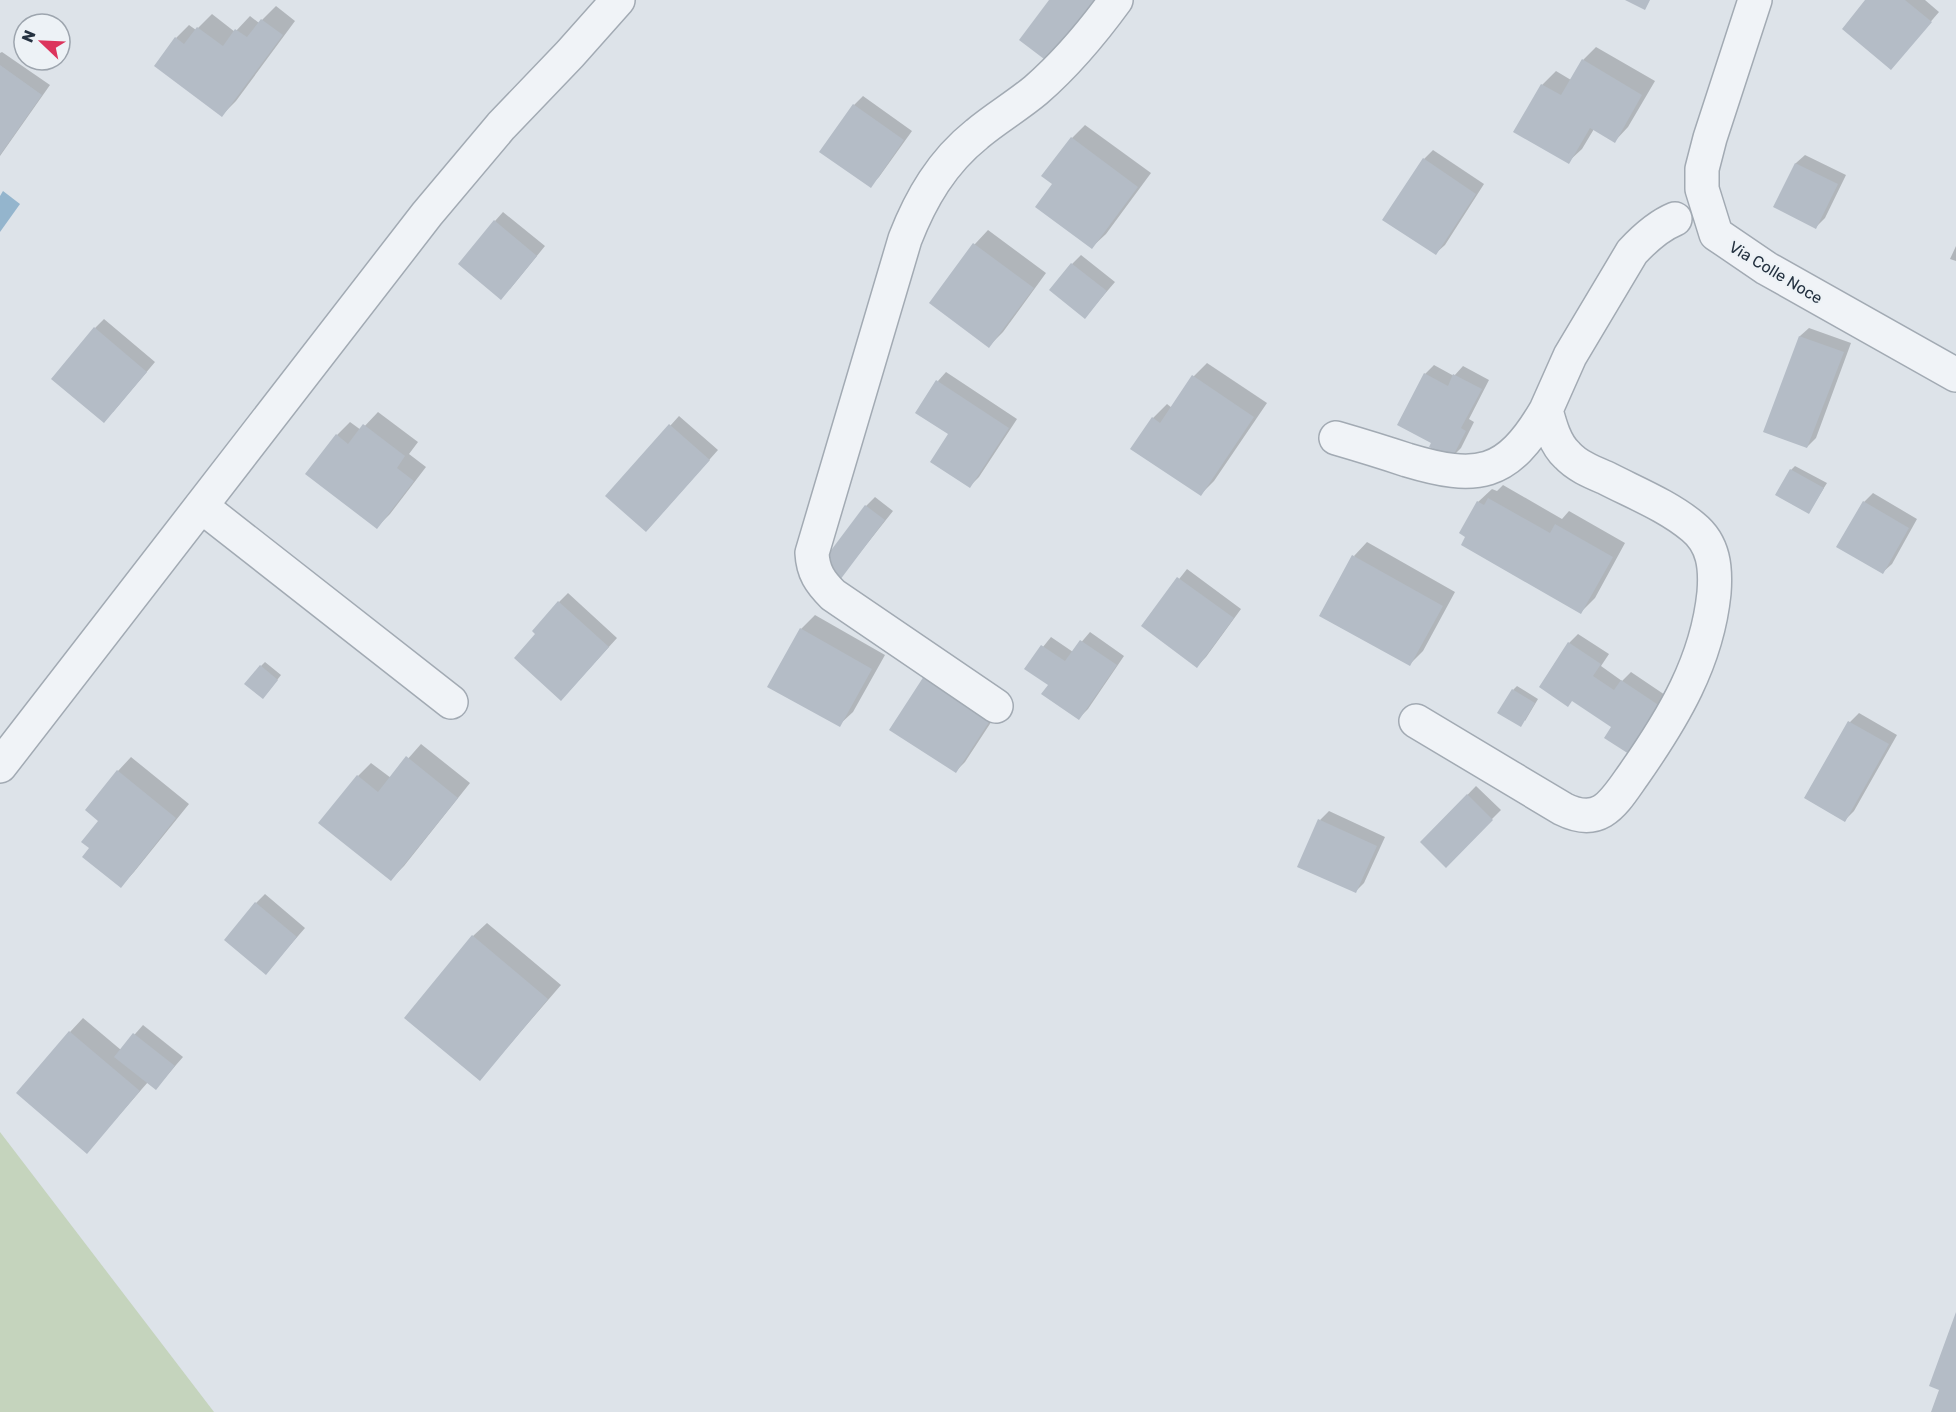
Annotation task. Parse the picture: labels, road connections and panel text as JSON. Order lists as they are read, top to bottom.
{
  "streets": {
    "street": ["Via Colle Noce"]
  },
  "north": "top left"
}
